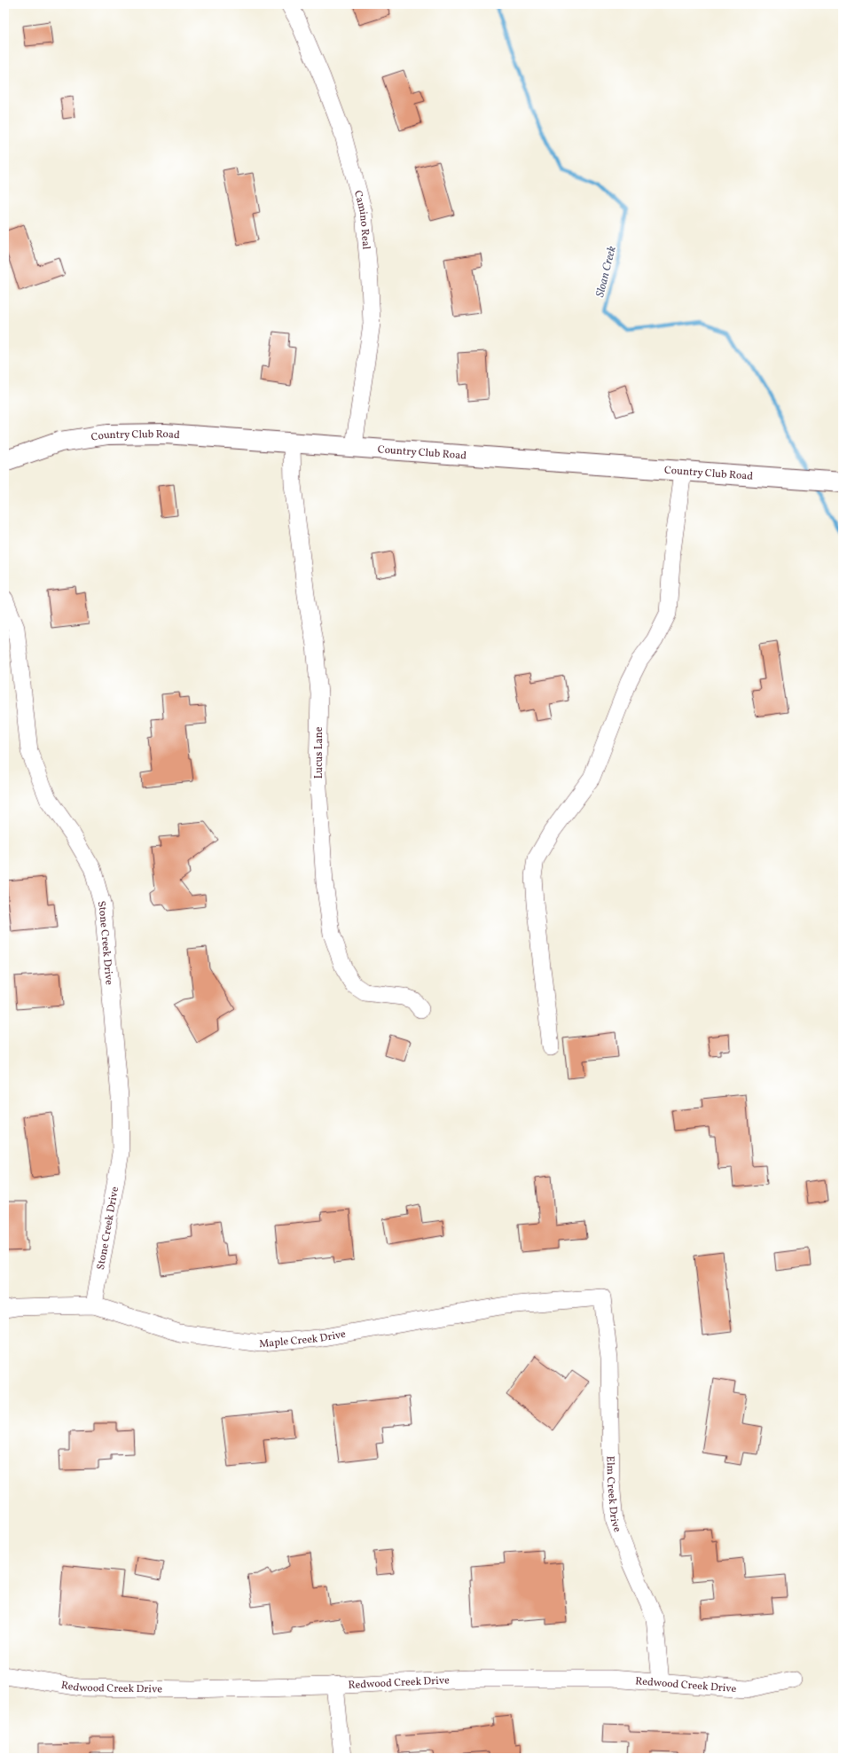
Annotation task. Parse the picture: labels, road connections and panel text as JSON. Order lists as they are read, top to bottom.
{
  "streets": {
    "main road": ["Country Club Road"],
    "street": [
      "Camino Real",
      "Lucus Lane",
      "Stone Creek Drive",
      "Maple Creek Drive",
      "Elm Creek Drive",
      "Redwood Creek Drive"
    ]
  },
  "crossings": [
    ["Camino Real", "Country Club Road"],
    ["Country Club Road", "Lucus Lane"],
    ["Stone Creek Drive", "Maple Creek Drive"],
    ["Maple Creek Drive", "Elm Creek Drive"],
    ["Elm Creek Drive", "Redwood Creek Drive"]
  ],
  "water": ["Sloan Creek"]
}
